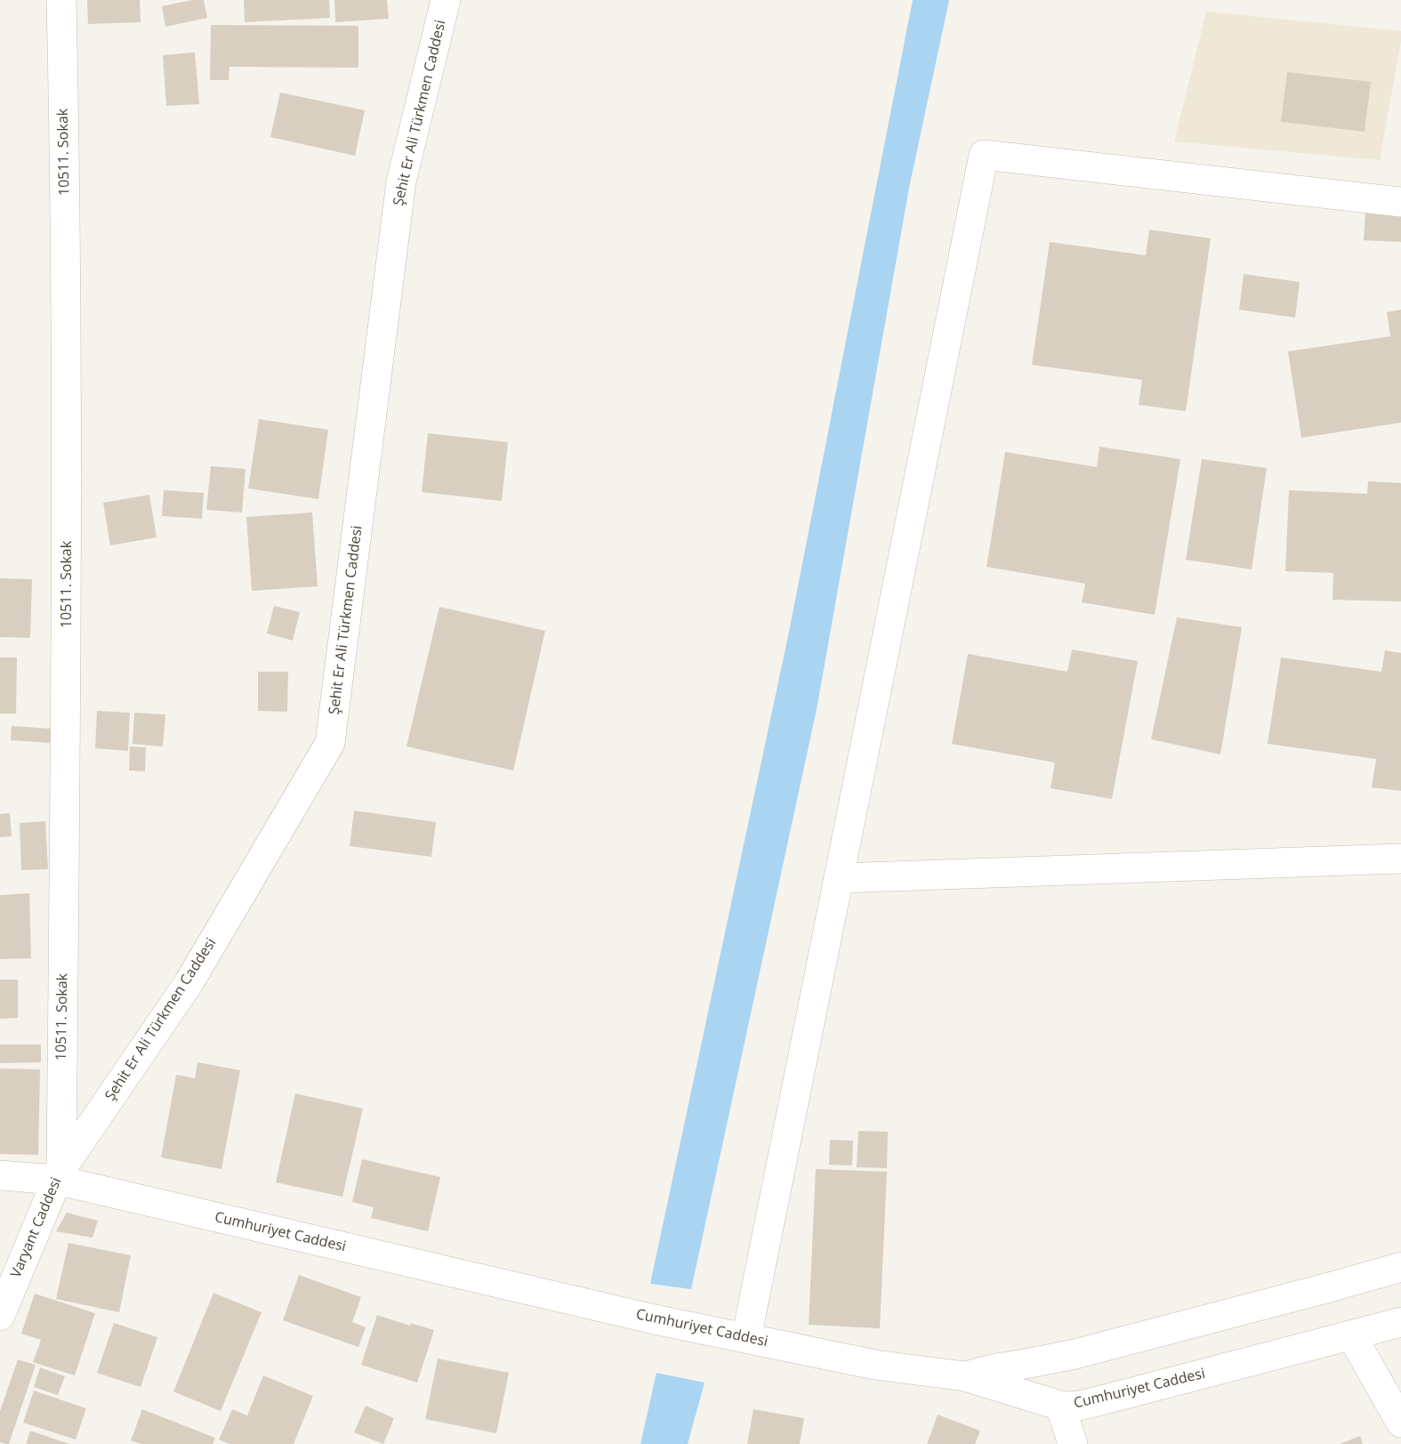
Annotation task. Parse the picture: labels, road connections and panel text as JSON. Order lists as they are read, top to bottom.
{
  "streets": {
    "street": [
      "Şehit Er Ali Türkmen Caddesi",
      "10511. Sokak",
      "Varyant Caddesi",
      "Cumhuriyet Caddesi"
    ]
  },
  "crossings": [
    ["Şehit Er Ali Türkmen Caddesi", "10511. Sokak"],
    ["Şehit Er Ali Türkmen Caddesi", "Varyant Caddesi"],
    ["Şehit Er Ali Türkmen Caddesi", "Cumhuriyet Caddesi"],
    ["10511. Sokak", "Varyant Caddesi"],
    ["10511. Sokak", "Cumhuriyet Caddesi"],
    ["Varyant Caddesi", "Cumhuriyet Caddesi"]
  ]
}
